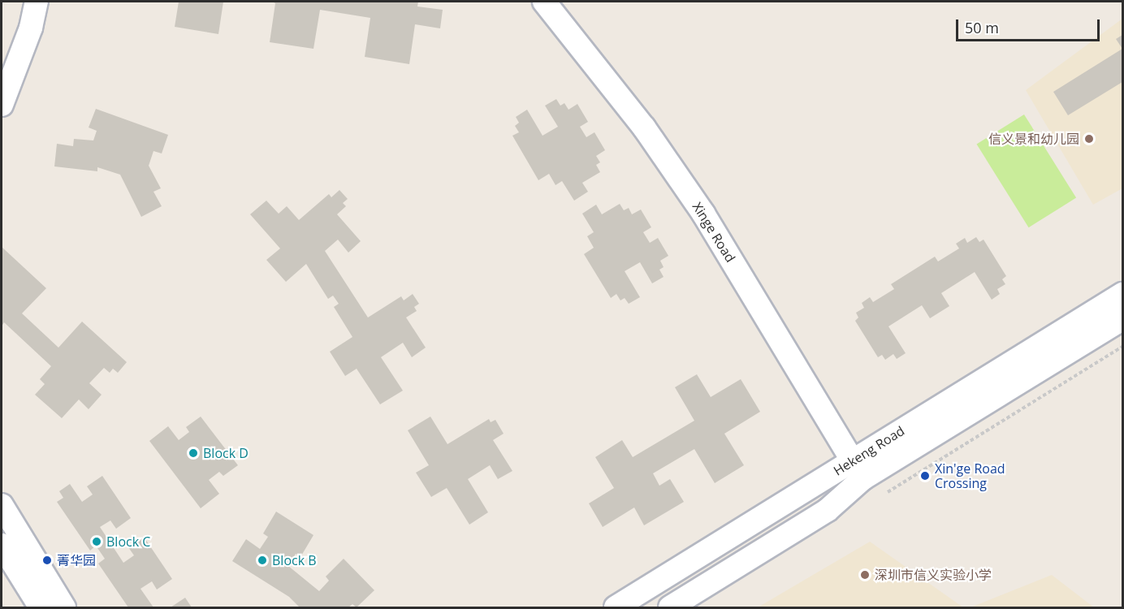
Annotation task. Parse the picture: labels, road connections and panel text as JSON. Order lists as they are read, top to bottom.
{
  "streets": {
    "street": ["Xinge Road", "Hekeng Road"]
  },
  "crossings": [
    ["Xinge Road", "Hekeng Road"]
  ],
  "places": [
    "信义景和幼儿园",
    "Block D",
    "Xin'ge Road Crossing",
    "Block C",
    "菁华园",
    "Block B",
    "深圳市信义实验小学"
  ],
  "scale_bar": "50 m"
}
